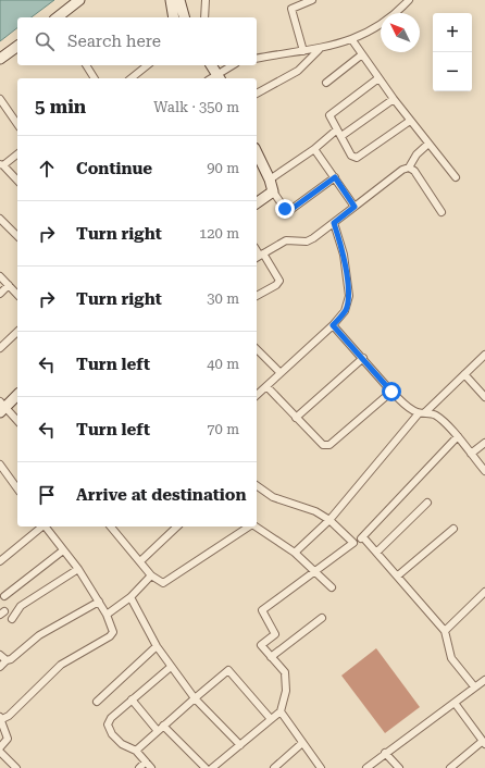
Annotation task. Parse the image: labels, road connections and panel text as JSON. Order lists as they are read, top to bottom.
{
  "north": "top left",
  "page": {
    "map_buttons": ["+", "−"],
    "search": "Search here",
    "heading": ["5 min", "Walk · 350 m"],
    "list": [
      ["Continue", "90 m"],
      ["Turn right", "120 m"],
      ["Turn right", "30 m"],
      ["Turn left", "40 m"],
      ["Turn left", "70 m"],
      "Arrive at destination"
    ]
  }
}
